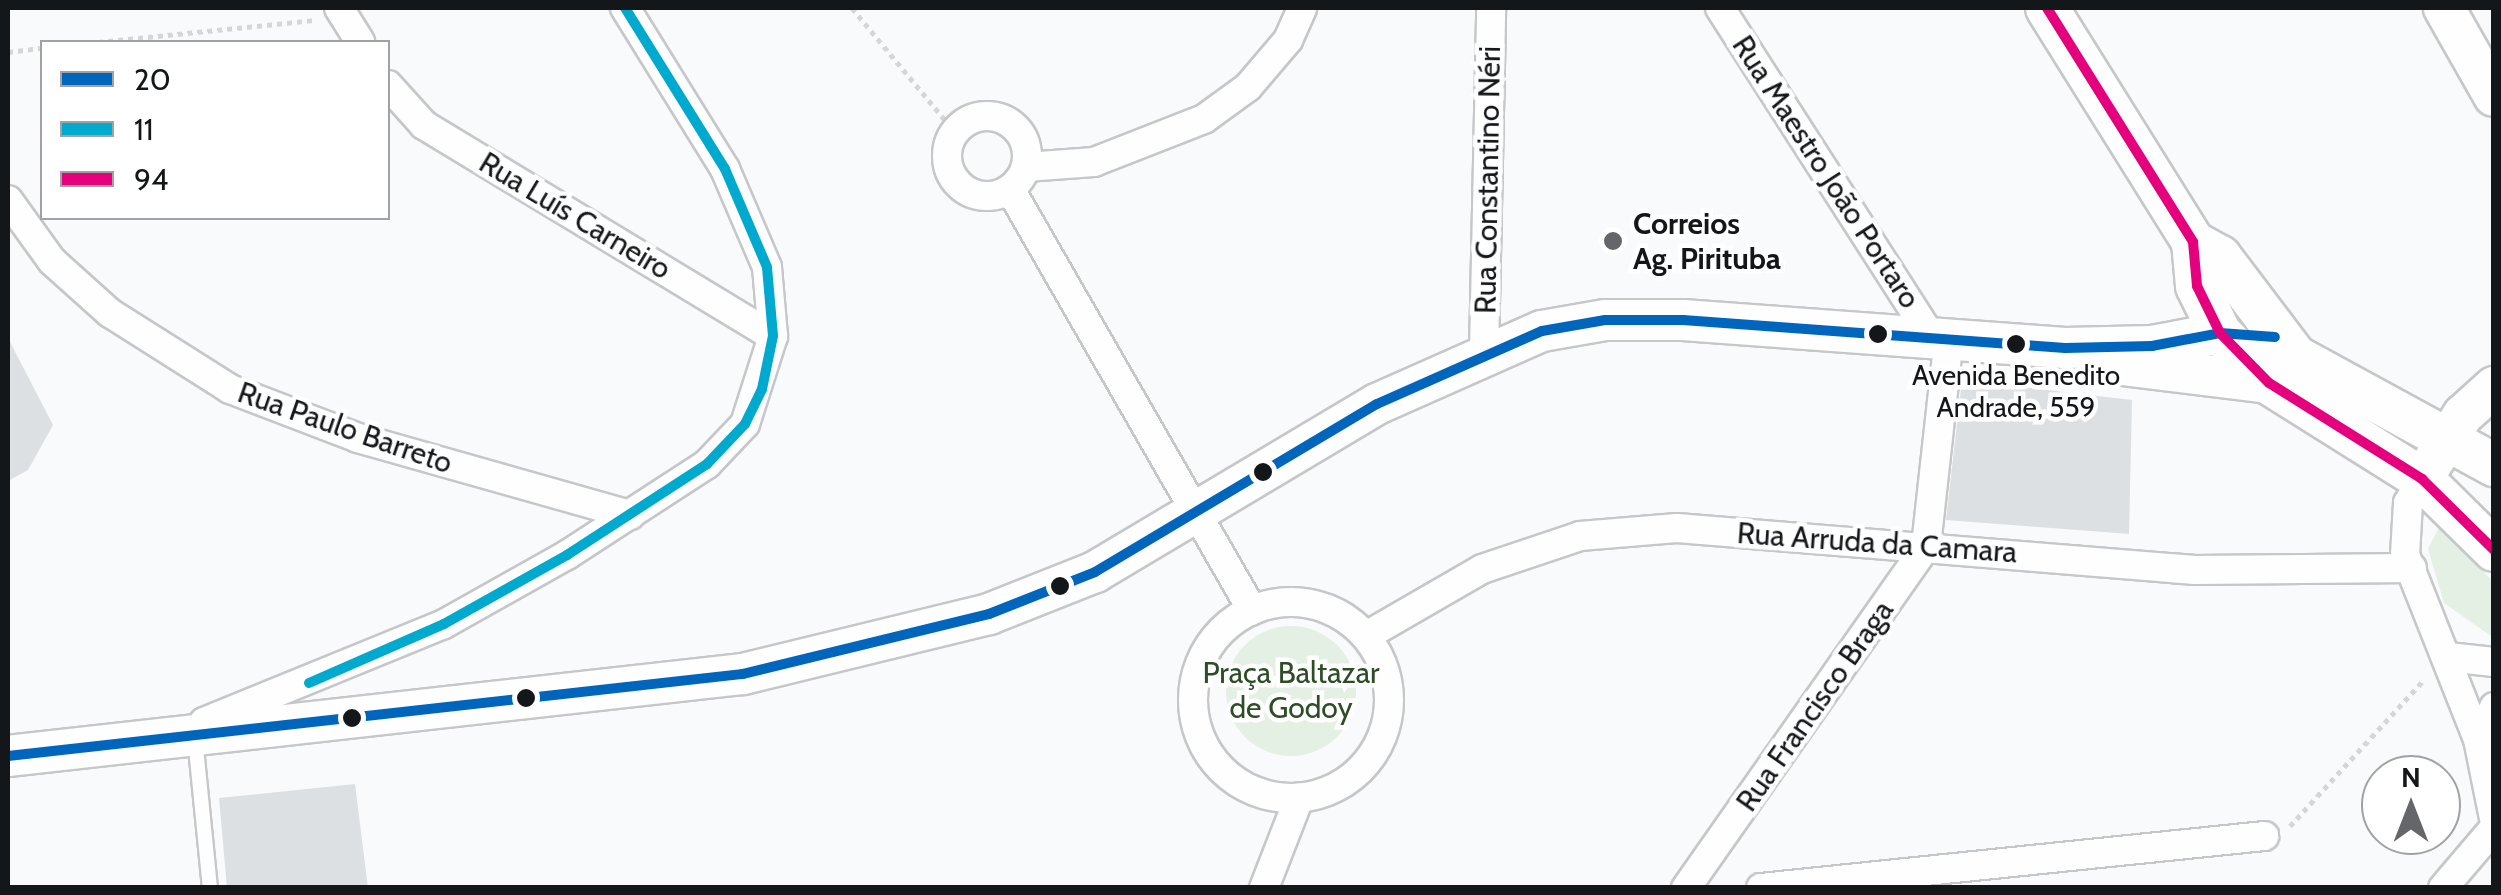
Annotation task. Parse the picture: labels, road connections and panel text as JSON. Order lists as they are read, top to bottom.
{
  "streets": {
    "street": [
      "Rua Maestro João Portaro",
      "Rua Constantino Néri",
      "Rua Luís Carneiro",
      "Rua Paulo Barreto",
      "Rua Arruda da Camara",
      "Rua Francisco Braga"
    ]
  },
  "crossings": [
    ["Rua Maestro João Portaro", "Rua Francisco Braga"],
    ["Rua Arruda da Camara", "Rua Francisco Braga"]
  ],
  "parks": ["Praça Baltazar de Godoy"],
  "places": ["Correios Ag. Pirituba", "Avenida Benedito Andrade, 559"],
  "lines": ["transit line 11", "transit line 94", "transit line 20"],
  "legend": ["20", "11", "94"],
  "north": "top"
}
